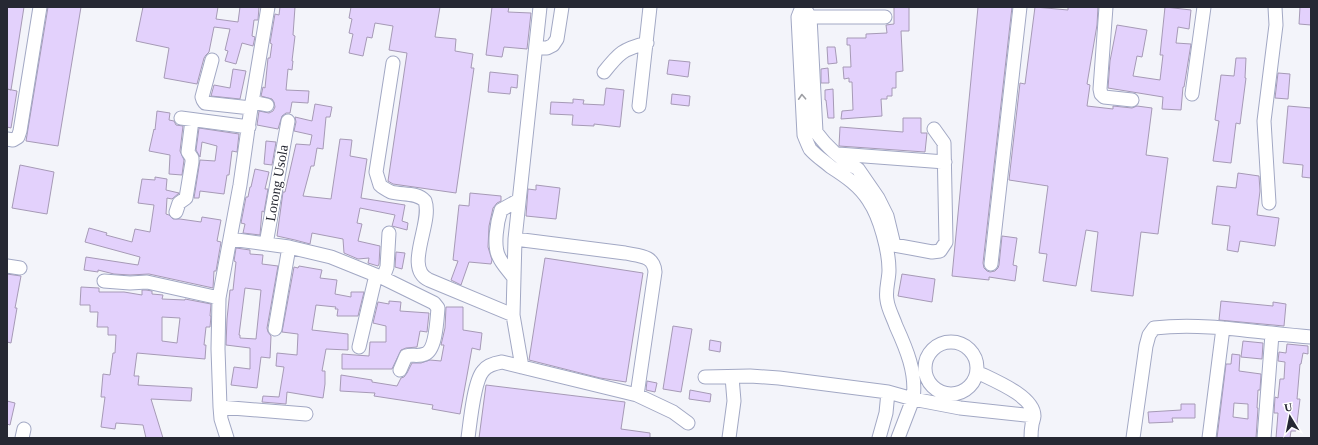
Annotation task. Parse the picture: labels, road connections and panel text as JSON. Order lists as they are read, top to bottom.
{
  "streets": {
    "street": ["Lorong Usola"]
  },
  "north": "top"
}
